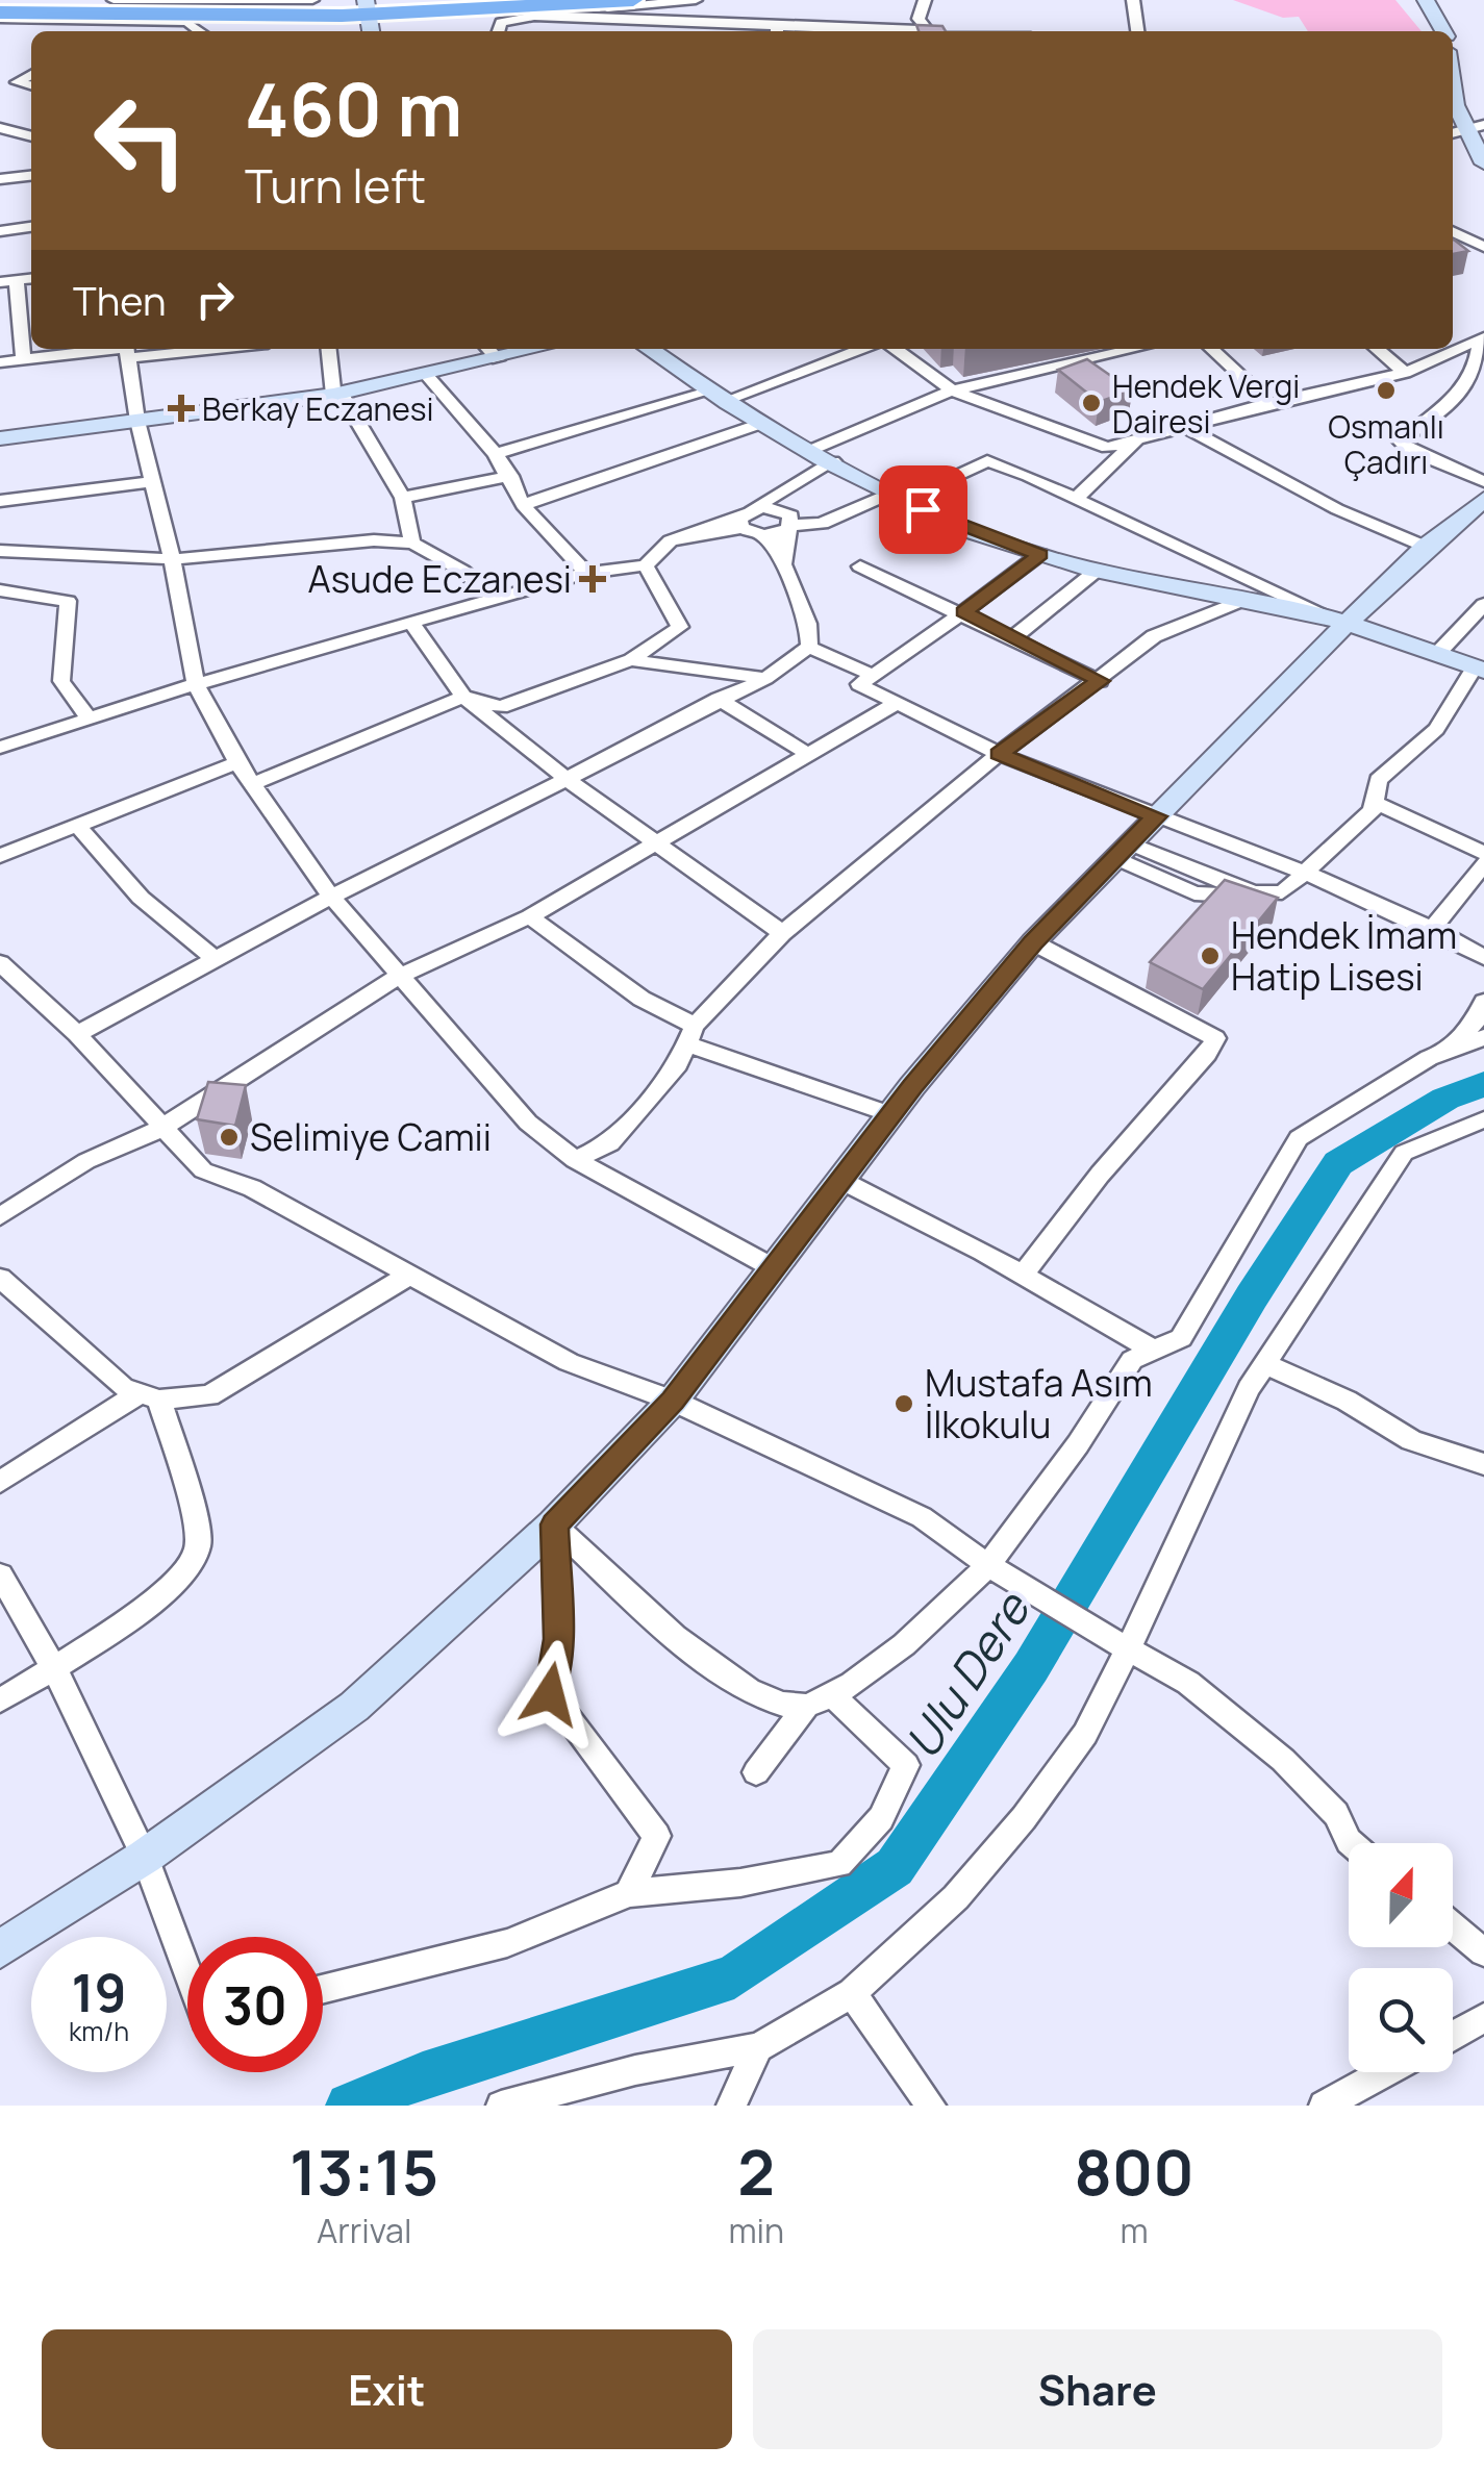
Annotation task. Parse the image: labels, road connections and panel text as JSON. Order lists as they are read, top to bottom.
{
  "water": ["Ulu Dere"],
  "places": {
    "other": [
      "Osmanlı Çadırı",
      "Hendek Vergi Dairesi",
      "Hendek İmam Hatip Lisesi",
      "Selimiye Camii",
      "Mustafa Asım İlkokulu"
    ],
    "health": ["Berkay Eczanesi", "Asude Eczanesi"]
  },
  "north": "top",
  "page": {
    "turn": ["460 m", "Turn left"],
    "then": "Then",
    "speed": "19 km/h",
    "limit": "30",
    "eta": [
      "13:15",
      "Arrival",
      "2",
      "min",
      "800",
      "m"
    ],
    "buttons": ["Exit", "Share"]
  }
}
